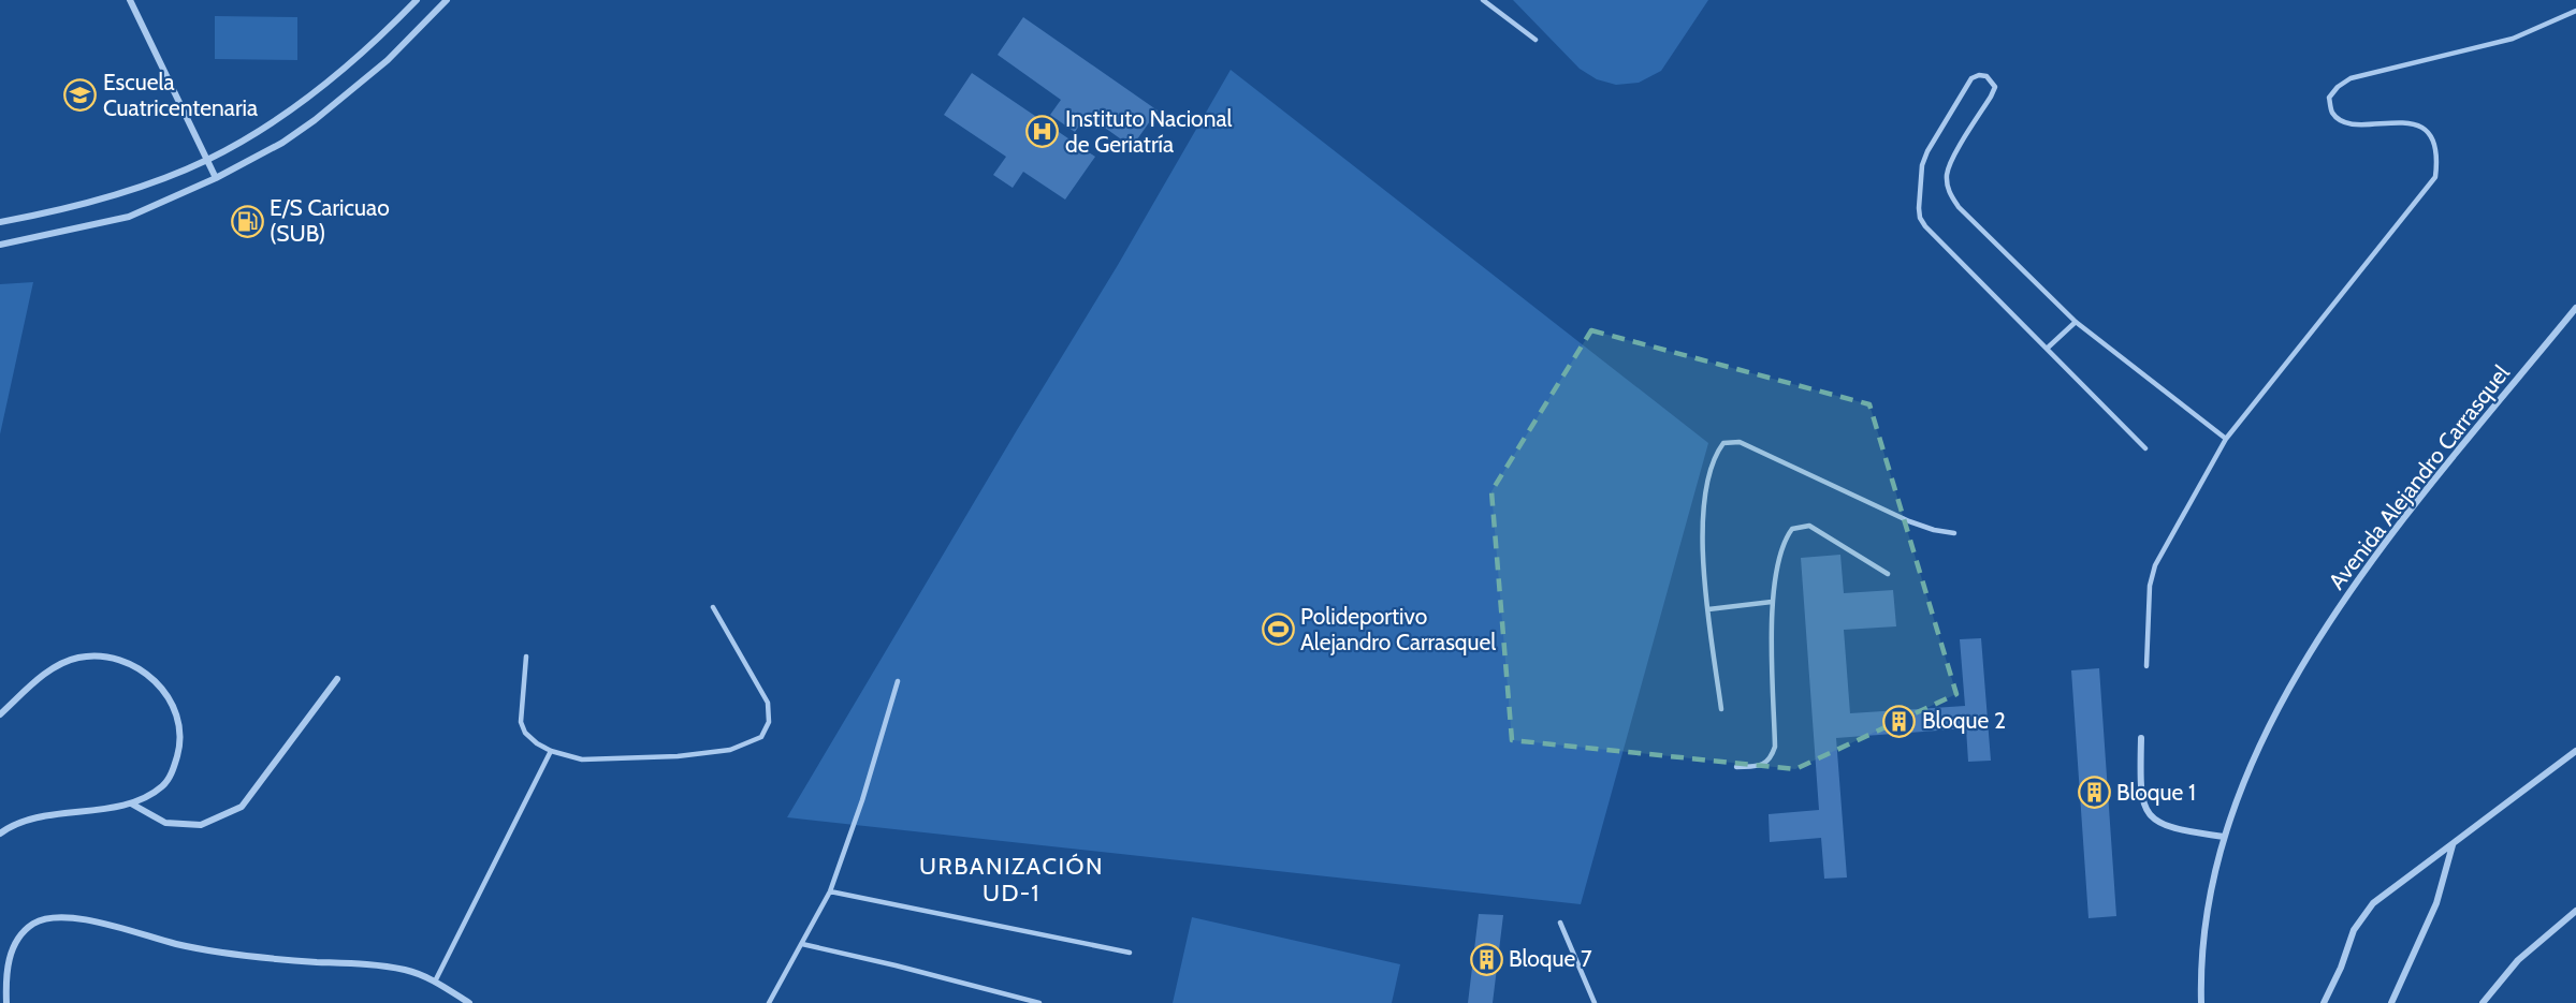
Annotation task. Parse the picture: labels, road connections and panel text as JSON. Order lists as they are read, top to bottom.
{
  "streets": {
    "street": ["Avenida Alejandro Carrasquel"]
  },
  "districts": ["URBANIZACIÓN UD-1"],
  "places": {
    "school or university": ["Escuela Cuatricentenaria"],
    "hospital": ["Instituto Nacional de Geriatría"],
    "fuel station": ["E/S Caricuao (SUB)"],
    "sports": ["Polideportivo Alejandro Carrasquel"],
    "building": ["Bloque 2", "Bloque 1", "Bloque 7"]
  }
}
